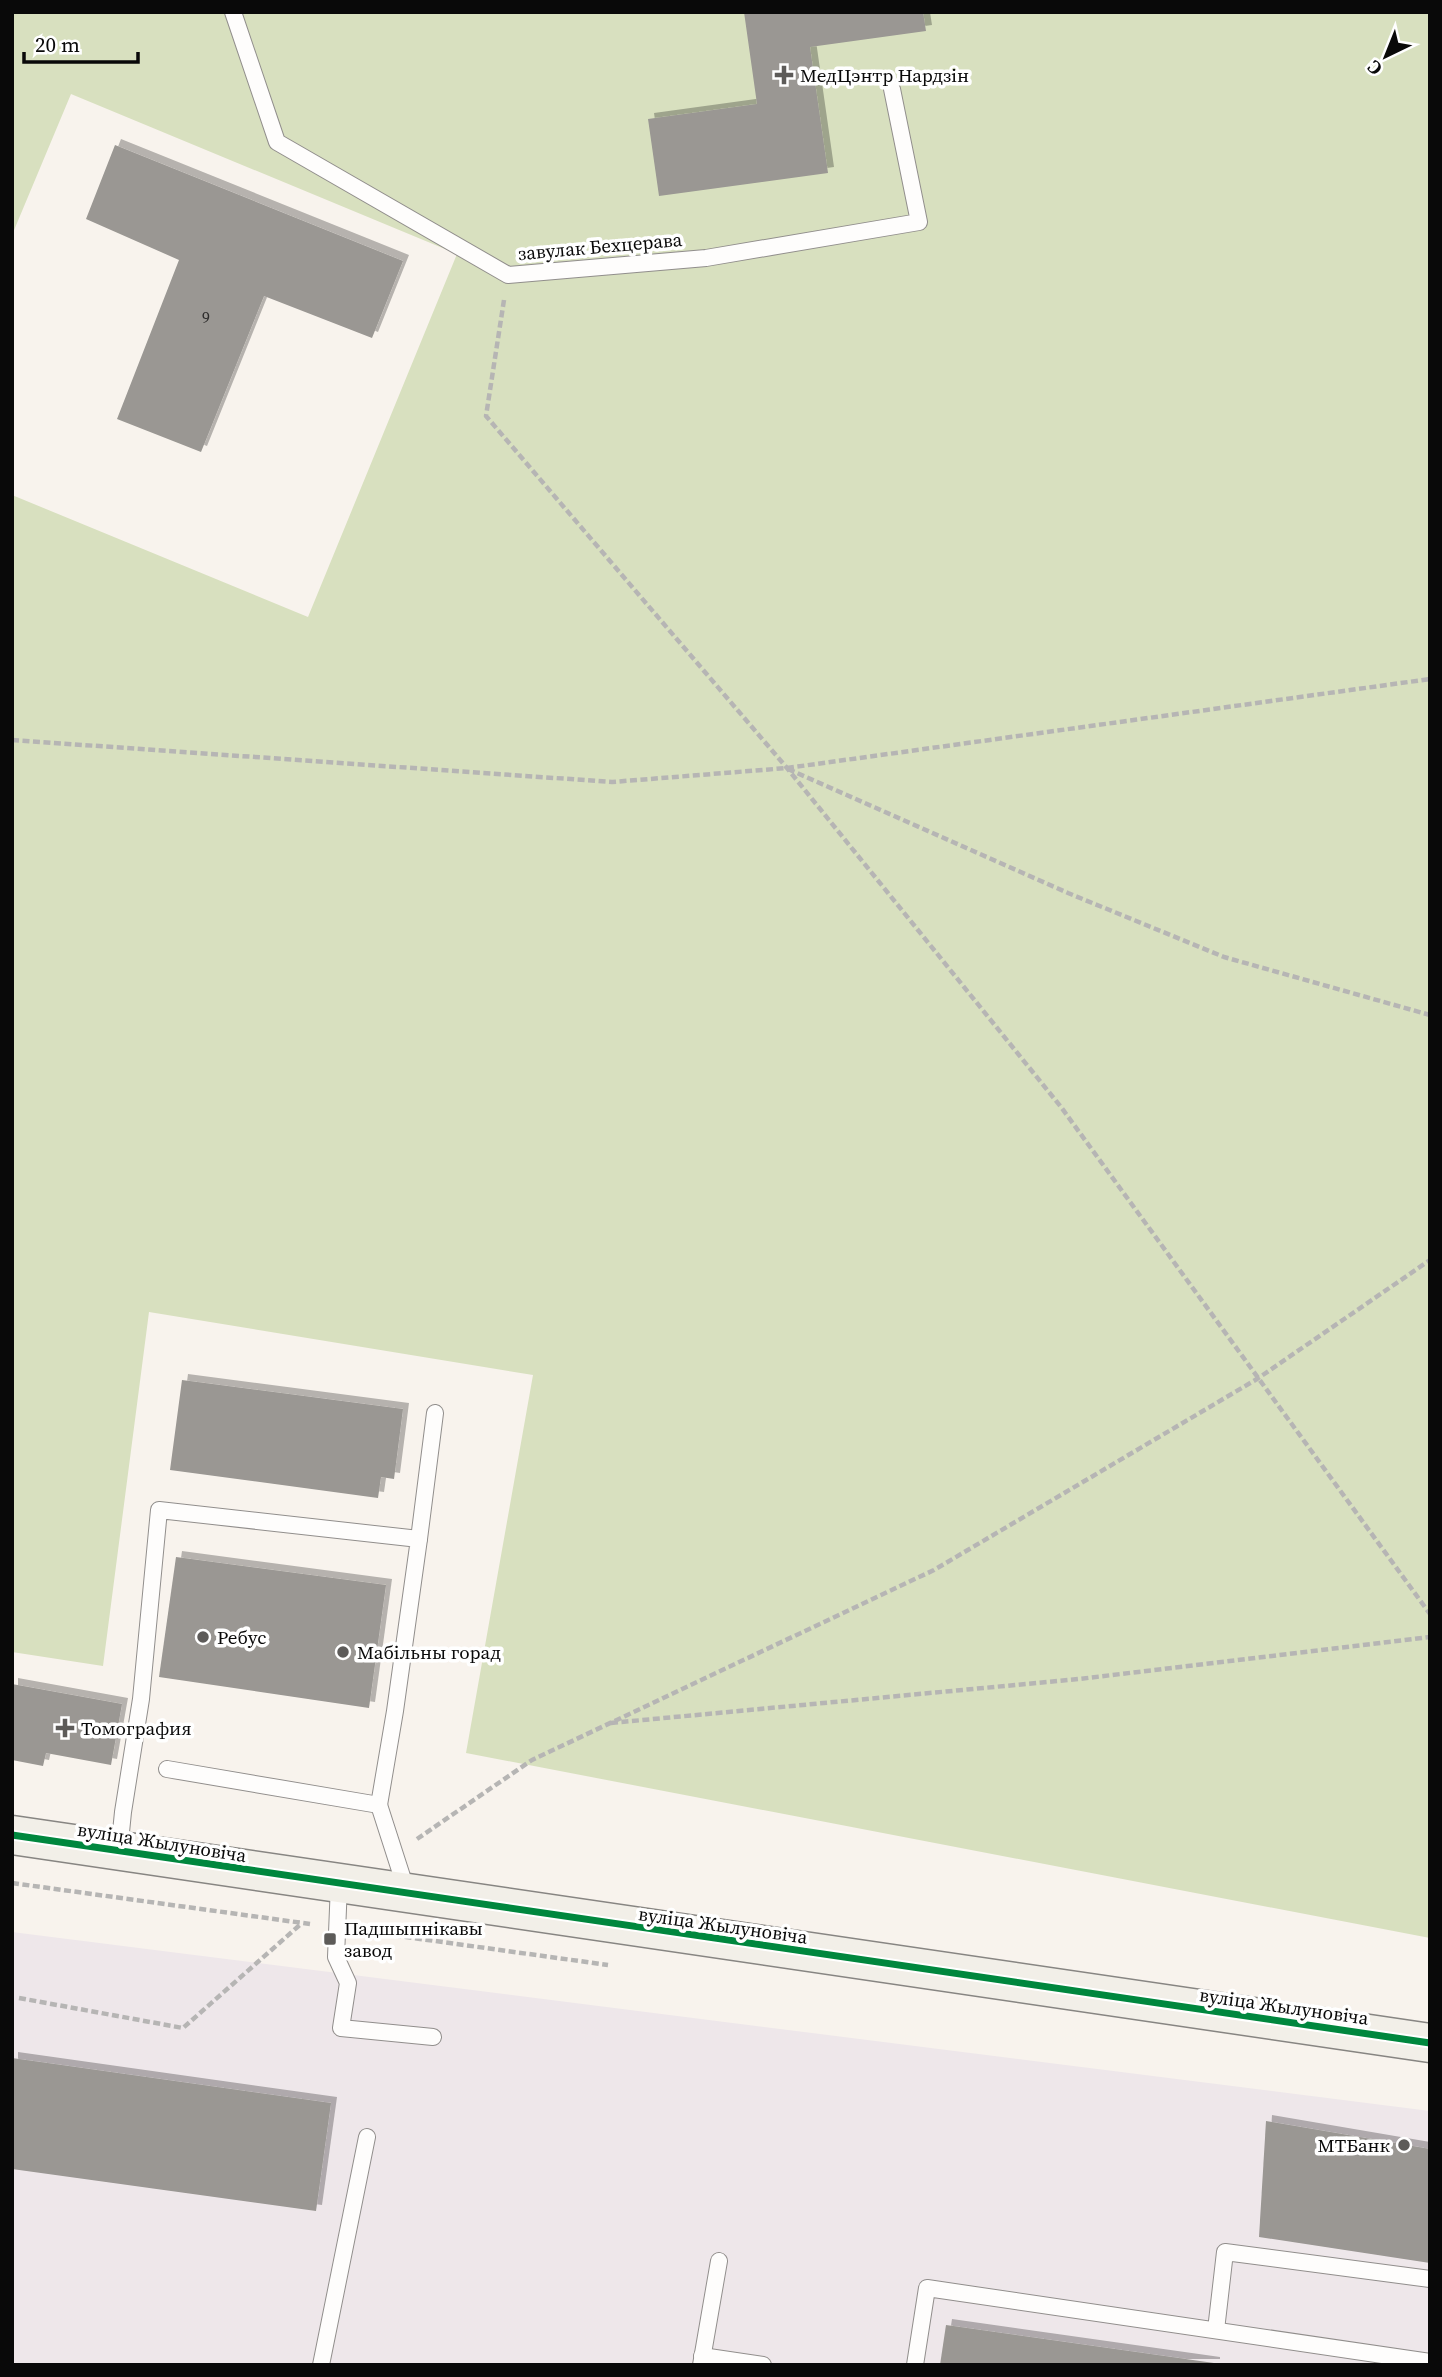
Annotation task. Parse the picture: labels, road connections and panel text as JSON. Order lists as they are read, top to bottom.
{
  "streets": {
    "street": ["вуліца Жылуновіча"],
    "lane": ["завулак Бехцерава"]
  },
  "places": {
    "health": ["МедЦэнтр Нардзін", "Томография"],
    "other": ["Ребус", "Мабільны горад", "МТБанк"],
    "transit": ["Падшыпнікавы завод"]
  },
  "house_numbers": ["9"],
  "scale_bar": "20 m",
  "north": "bottom left"
}
